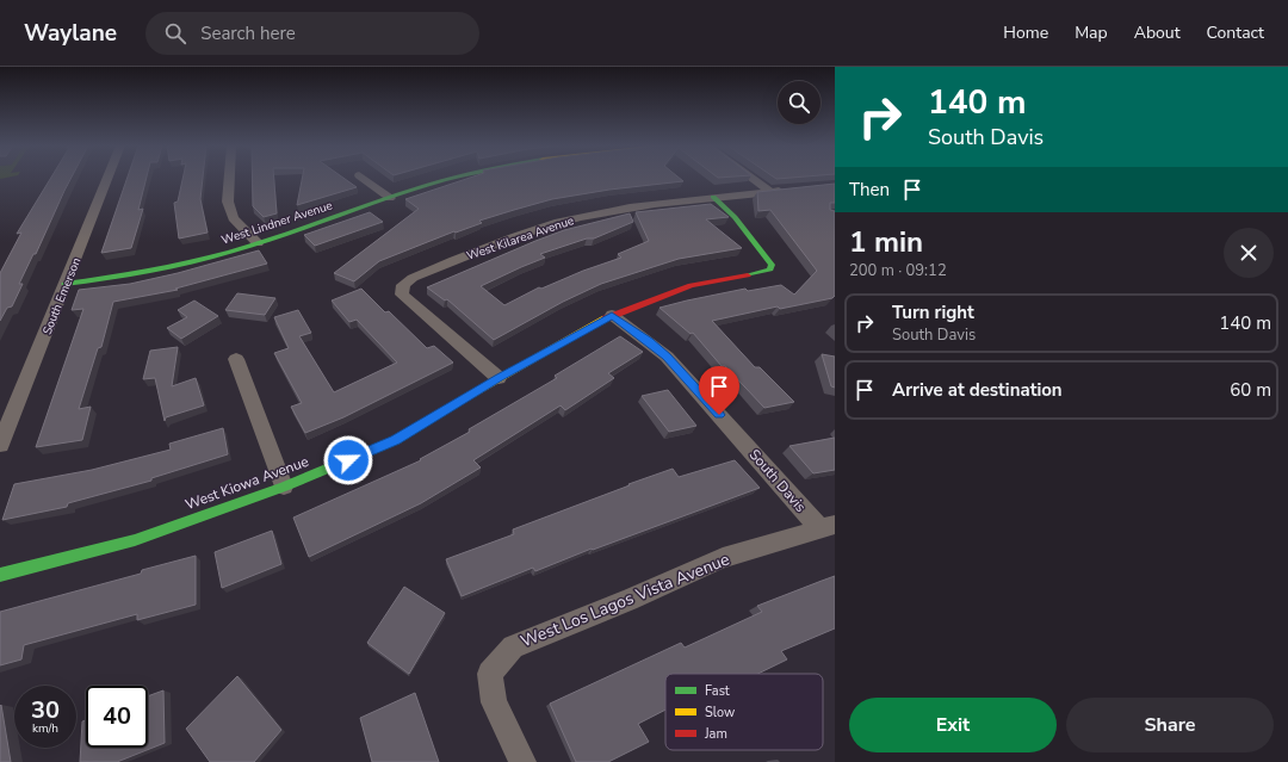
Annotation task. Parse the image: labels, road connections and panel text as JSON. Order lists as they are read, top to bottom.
{
  "streets": {
    "street": [
      "West Lindner Avenue",
      "West Kilarea Avenue",
      "South Emerson",
      "South Davis",
      "West Kiowa Avenue",
      "West Los Lagos Vista Avenue"
    ]
  },
  "crossings": [
    ["West Lindner Avenue", "South Emerson"],
    ["West Kilarea Avenue", "West Kiowa Avenue"],
    ["South Davis", "West Kiowa Avenue"],
    ["South Davis", "West Los Lagos Vista Avenue"]
  ],
  "legend": ["Fast", "Slow", "Jam"],
  "page": {
    "header": "Waylane",
    "search": "Search here",
    "nav": [
      "Home",
      "Map",
      "About",
      "Contact"
    ],
    "turn": ["140 m", "South Davis"],
    "then": "Then",
    "heading": ["1 min", "200 m · 09:12"],
    "list": [
      {
        "name": "Turn right",
        "note": "South Davis",
        "value": "140 m"
      },
      {
        "name": "Arrive at destination",
        "value": "60 m"
      }
    ],
    "speed": "30 km/h",
    "limit": "40",
    "buttons": ["Exit", "Share"]
  }
}
